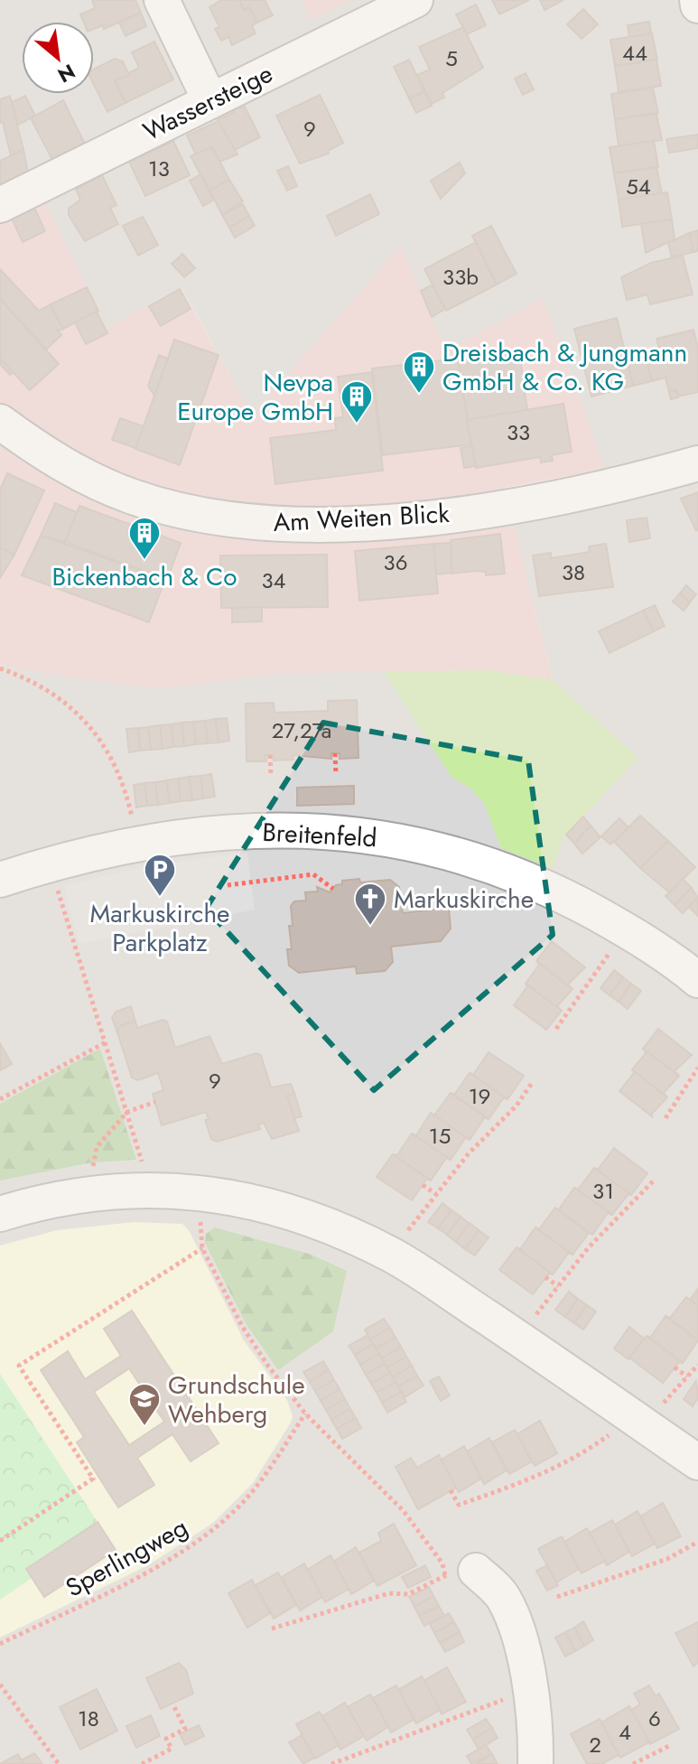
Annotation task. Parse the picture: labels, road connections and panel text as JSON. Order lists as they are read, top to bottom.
{
  "streets": {
    "street": ["Wassersteige", "Am Weiten Blick", "Breitenfeld"],
    "path": ["Sperlingweg"]
  },
  "places": {
    "building": ["Dreisbach & Jungmann GmbH & Co. KG", "Nevpa Europe GmbH", "Bickenbach & Co"],
    "parking": ["Markuskirche Parkplatz"],
    "church": ["Markuskirche"],
    "school or university": ["Grundschule Wehberg"]
  },
  "house_numbers": [
    "44",
    "5",
    "9",
    "13",
    "54",
    "33b",
    "33",
    "36",
    "38",
    "34",
    "27,27a",
    "9",
    "19",
    "15",
    "31",
    "18",
    "6",
    "4",
    "2"
  ],
  "north": "bottom right"
}
